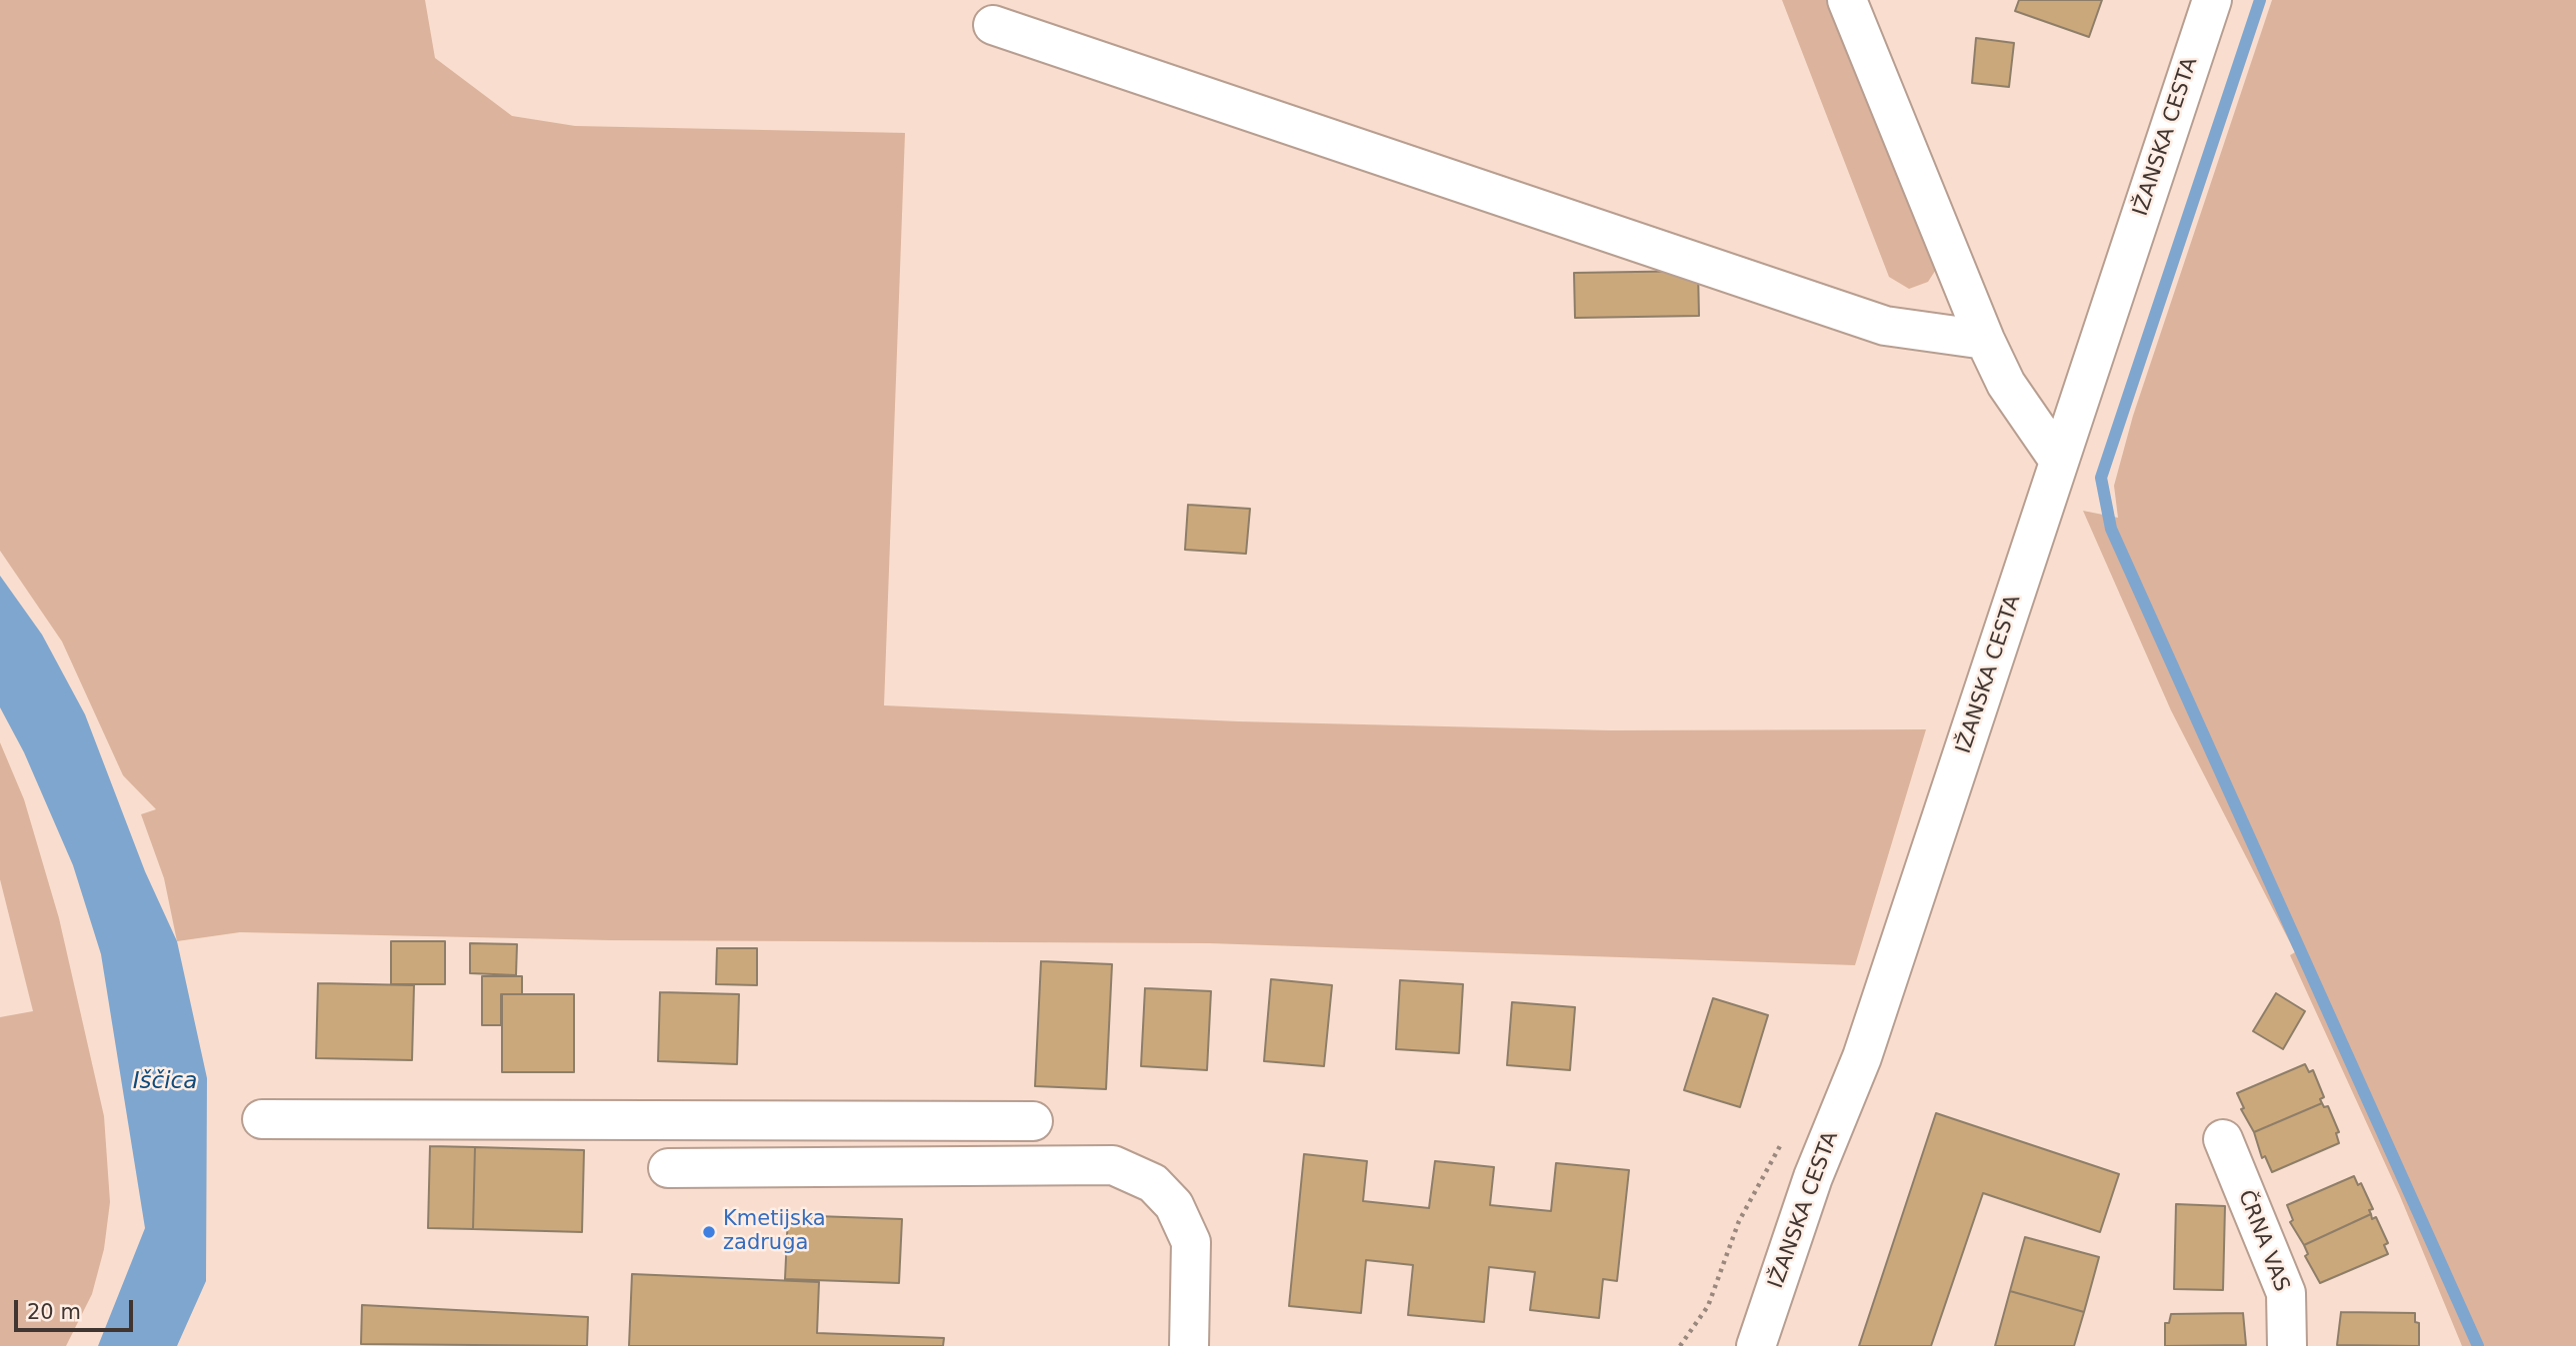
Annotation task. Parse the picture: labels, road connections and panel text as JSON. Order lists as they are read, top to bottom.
{
  "streets": {
    "street": ["IŽANSKA CESTA", "ČRNA VAS"]
  },
  "water": ["Iščica"],
  "places": ["Kmetijska zadruga"],
  "scale_bar": "20 m"
}
